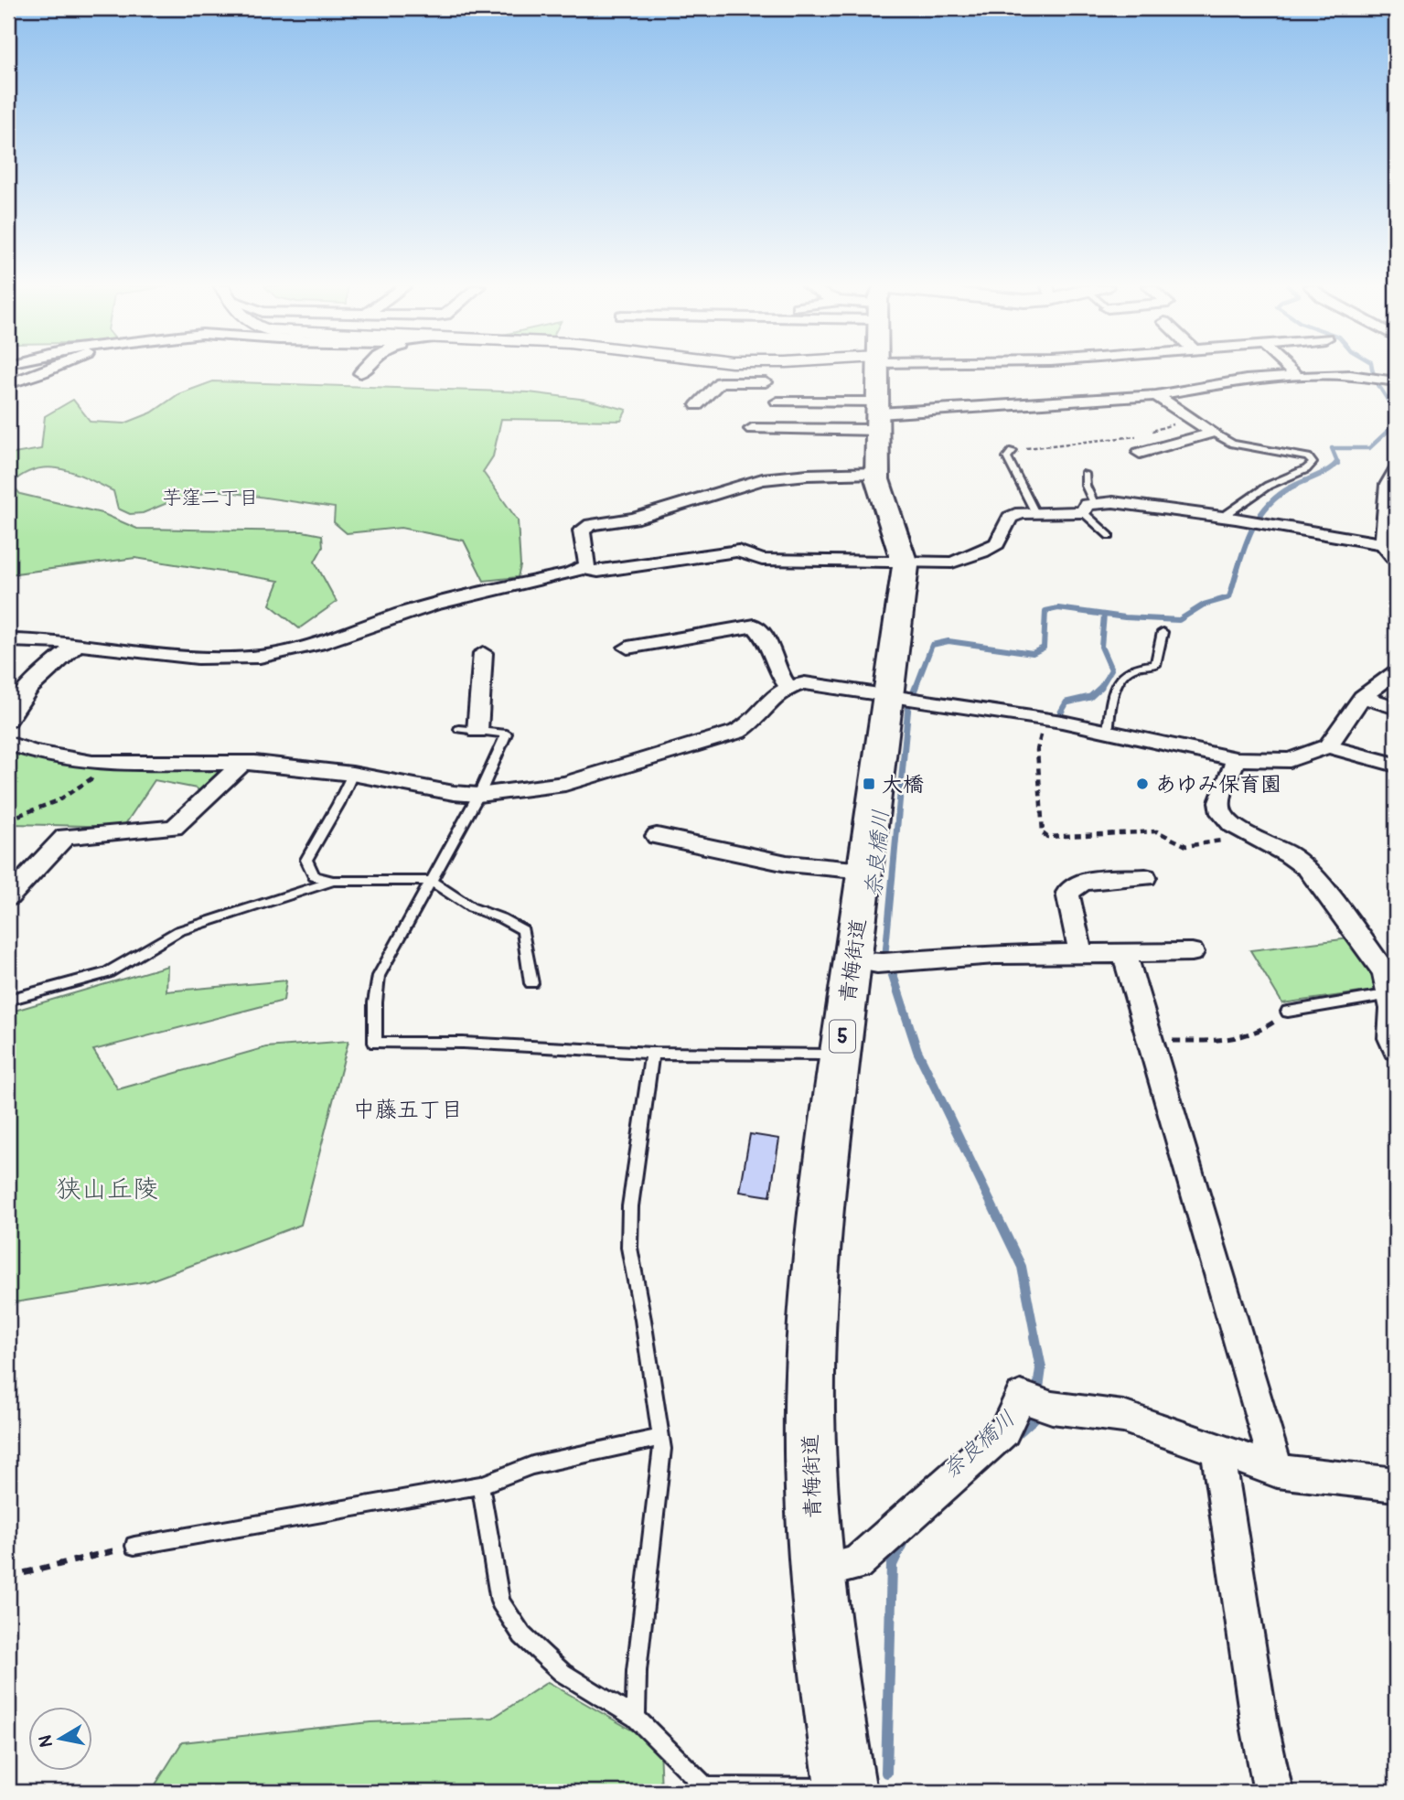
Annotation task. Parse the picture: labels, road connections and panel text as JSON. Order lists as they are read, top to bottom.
{
  "streets": {
    "main road": ["青梅街道", "5"]
  },
  "districts": ["芋窪二丁目", "中藤五丁目"],
  "water": ["奈良橋川"],
  "parks": ["狭山丘陵"],
  "places": {
    "transit": ["大橋"],
    "other": ["あゆみ保育園"]
  },
  "north": "left"
}
